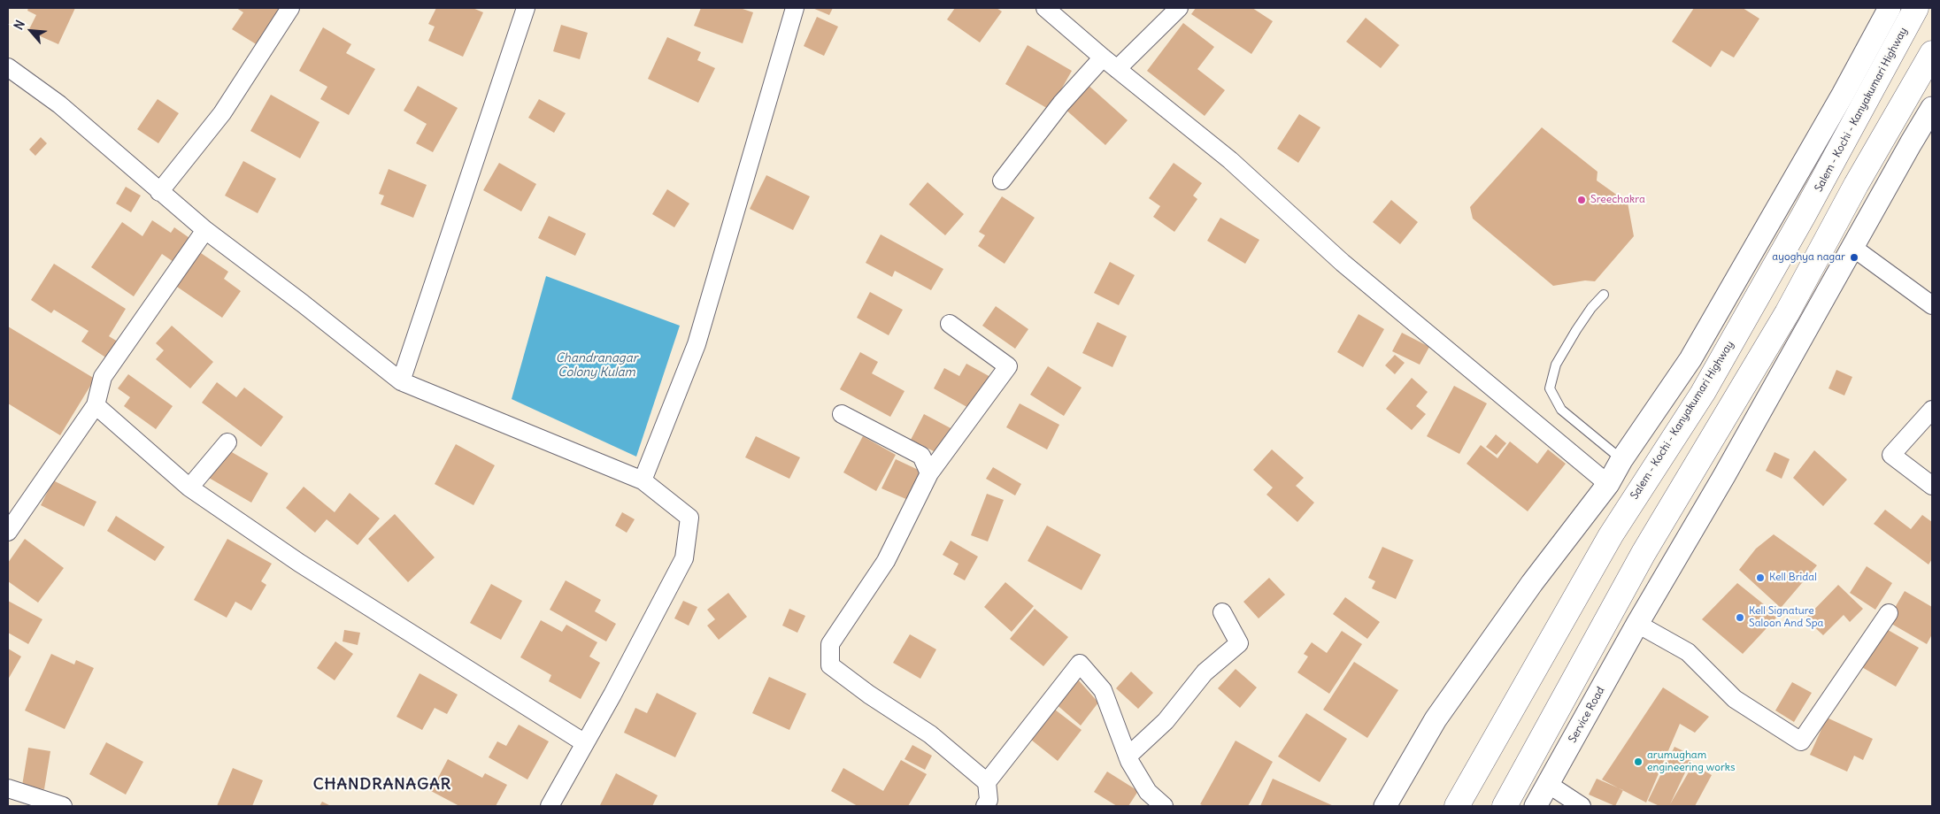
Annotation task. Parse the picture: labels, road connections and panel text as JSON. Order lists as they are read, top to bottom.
{
  "streets": {
    "highway": ["Salem - Kochi - Kanyakumari Highway"],
    "street": ["Service Road"]
  },
  "districts": ["CHANDRANAGAR"],
  "water": ["Chandranagar Colony Kulam"],
  "places": [
    "Sreechakra",
    "ayoghya nagar",
    "Kell Bridal",
    "Kell Signature Saloon And Spa",
    "arumugham engineering works"
  ],
  "north": "top left"
}
